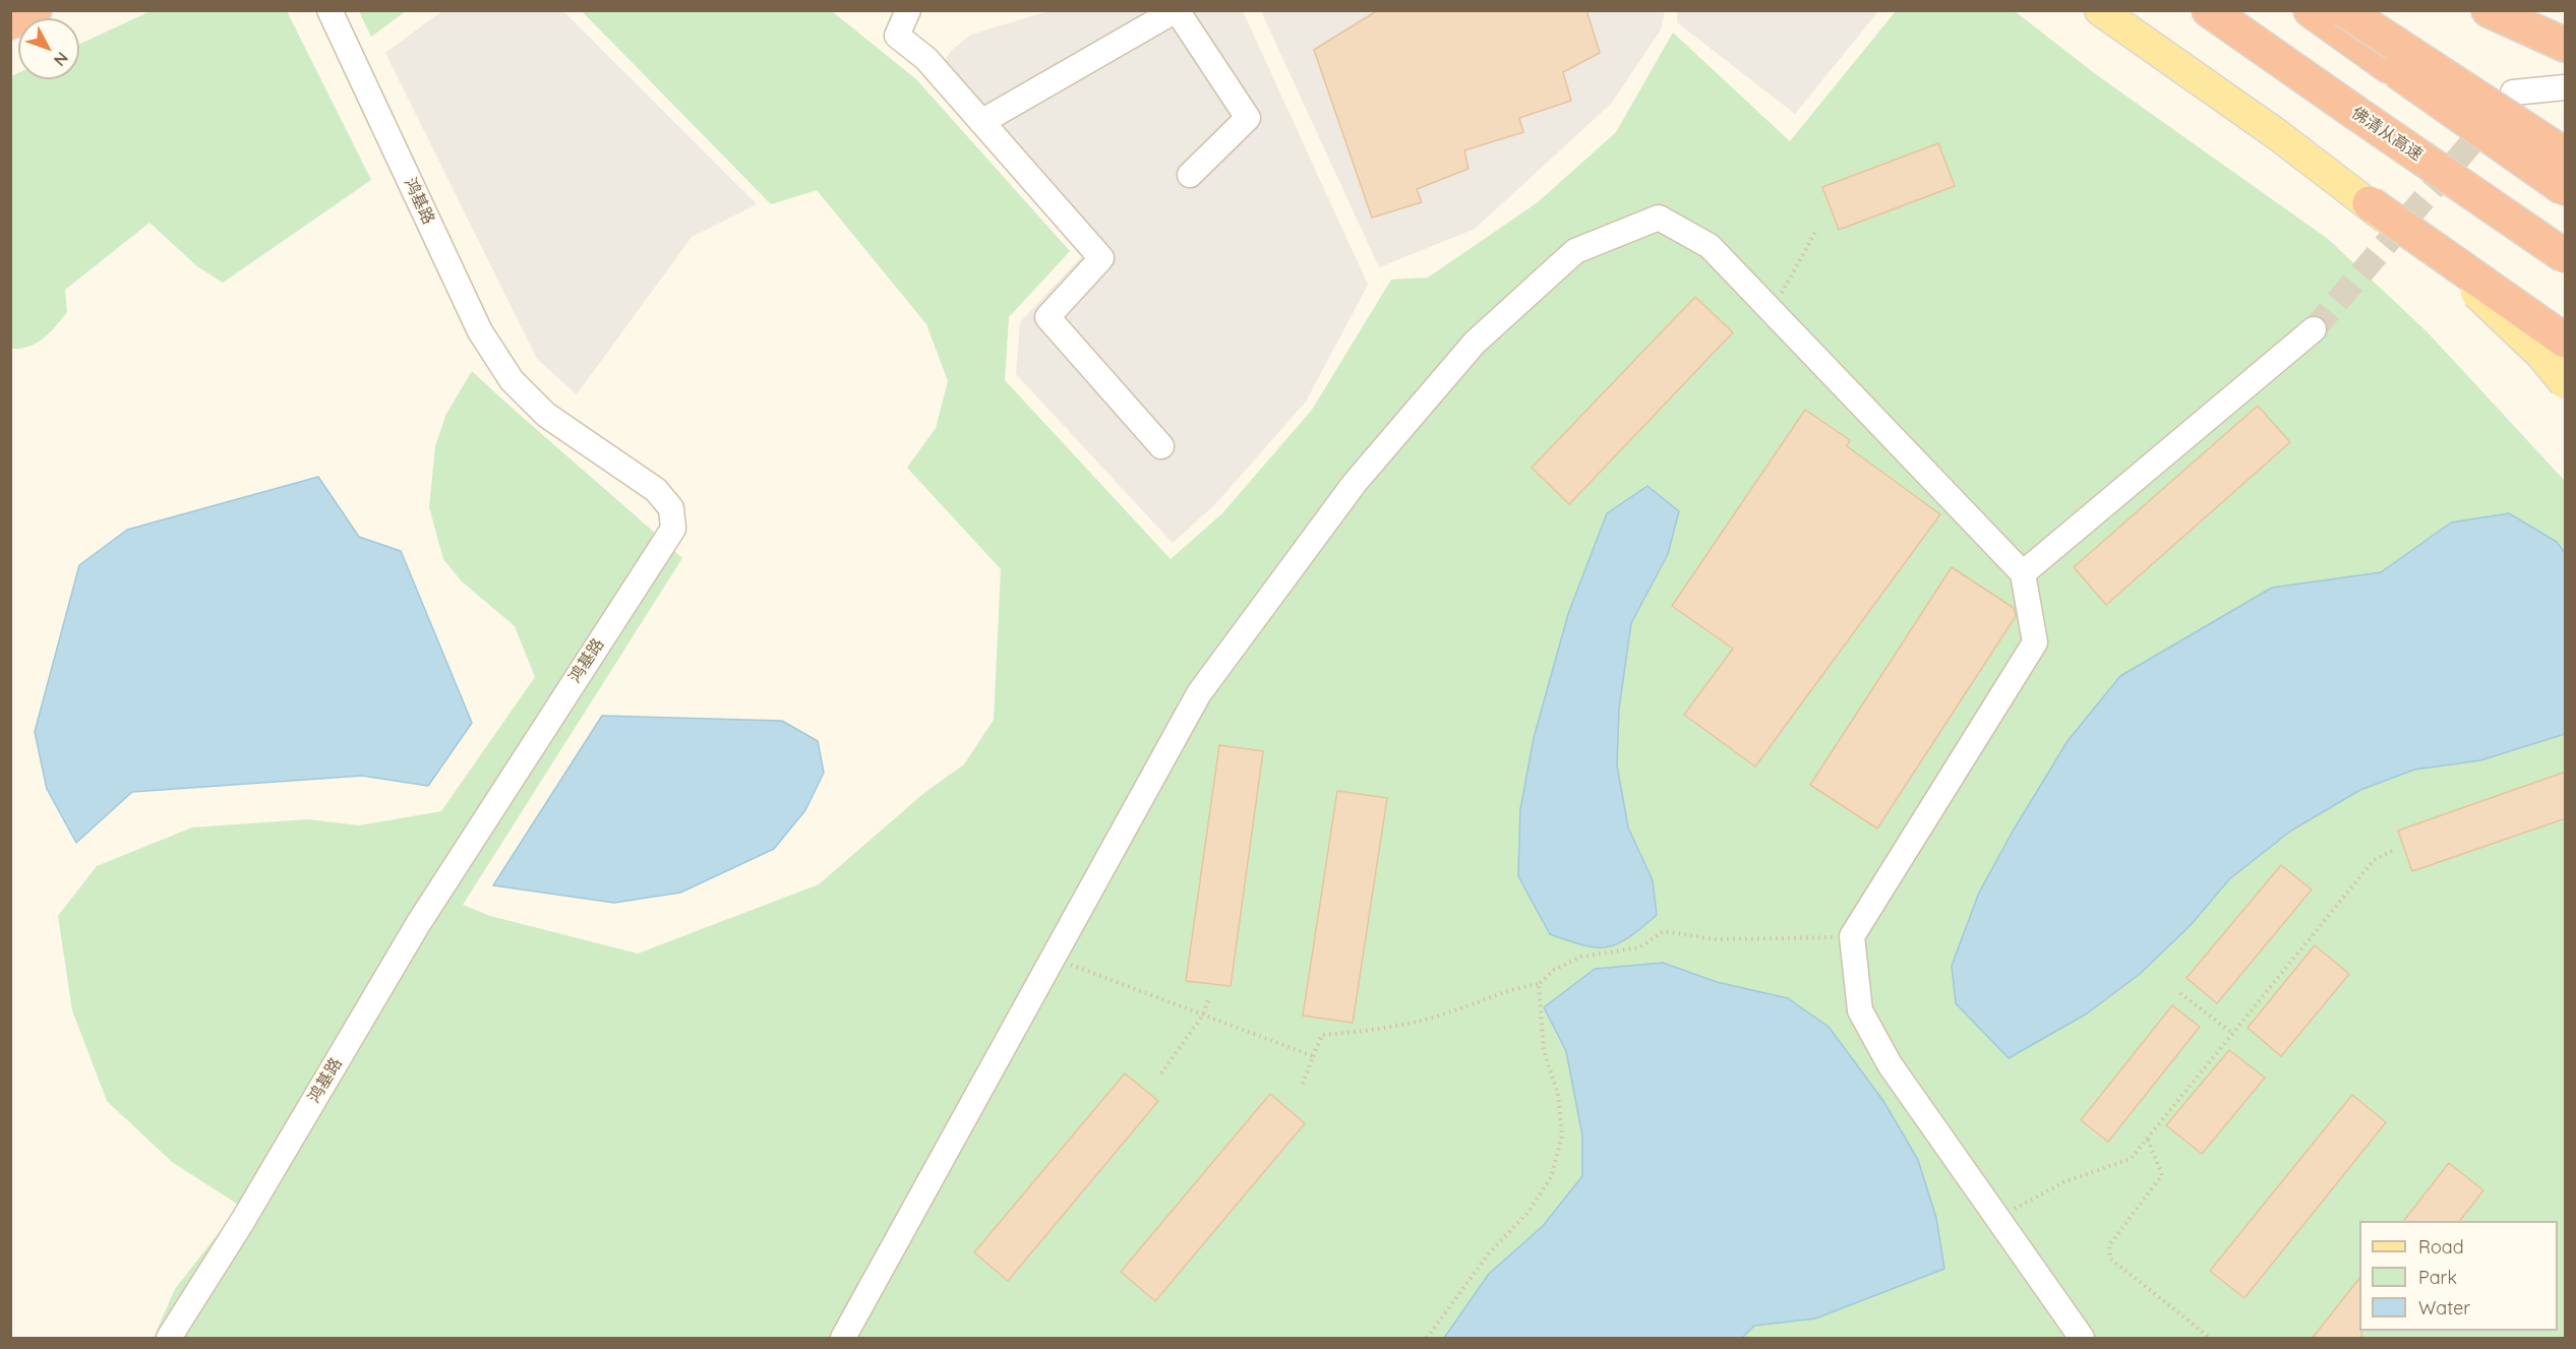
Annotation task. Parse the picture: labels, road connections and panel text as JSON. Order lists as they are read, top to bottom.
{
  "streets": {
    "highway": ["佛清从高速"],
    "street": ["鸿基路"]
  },
  "legend": ["Road", "Park", "Water"],
  "north": "bottom right"
}
